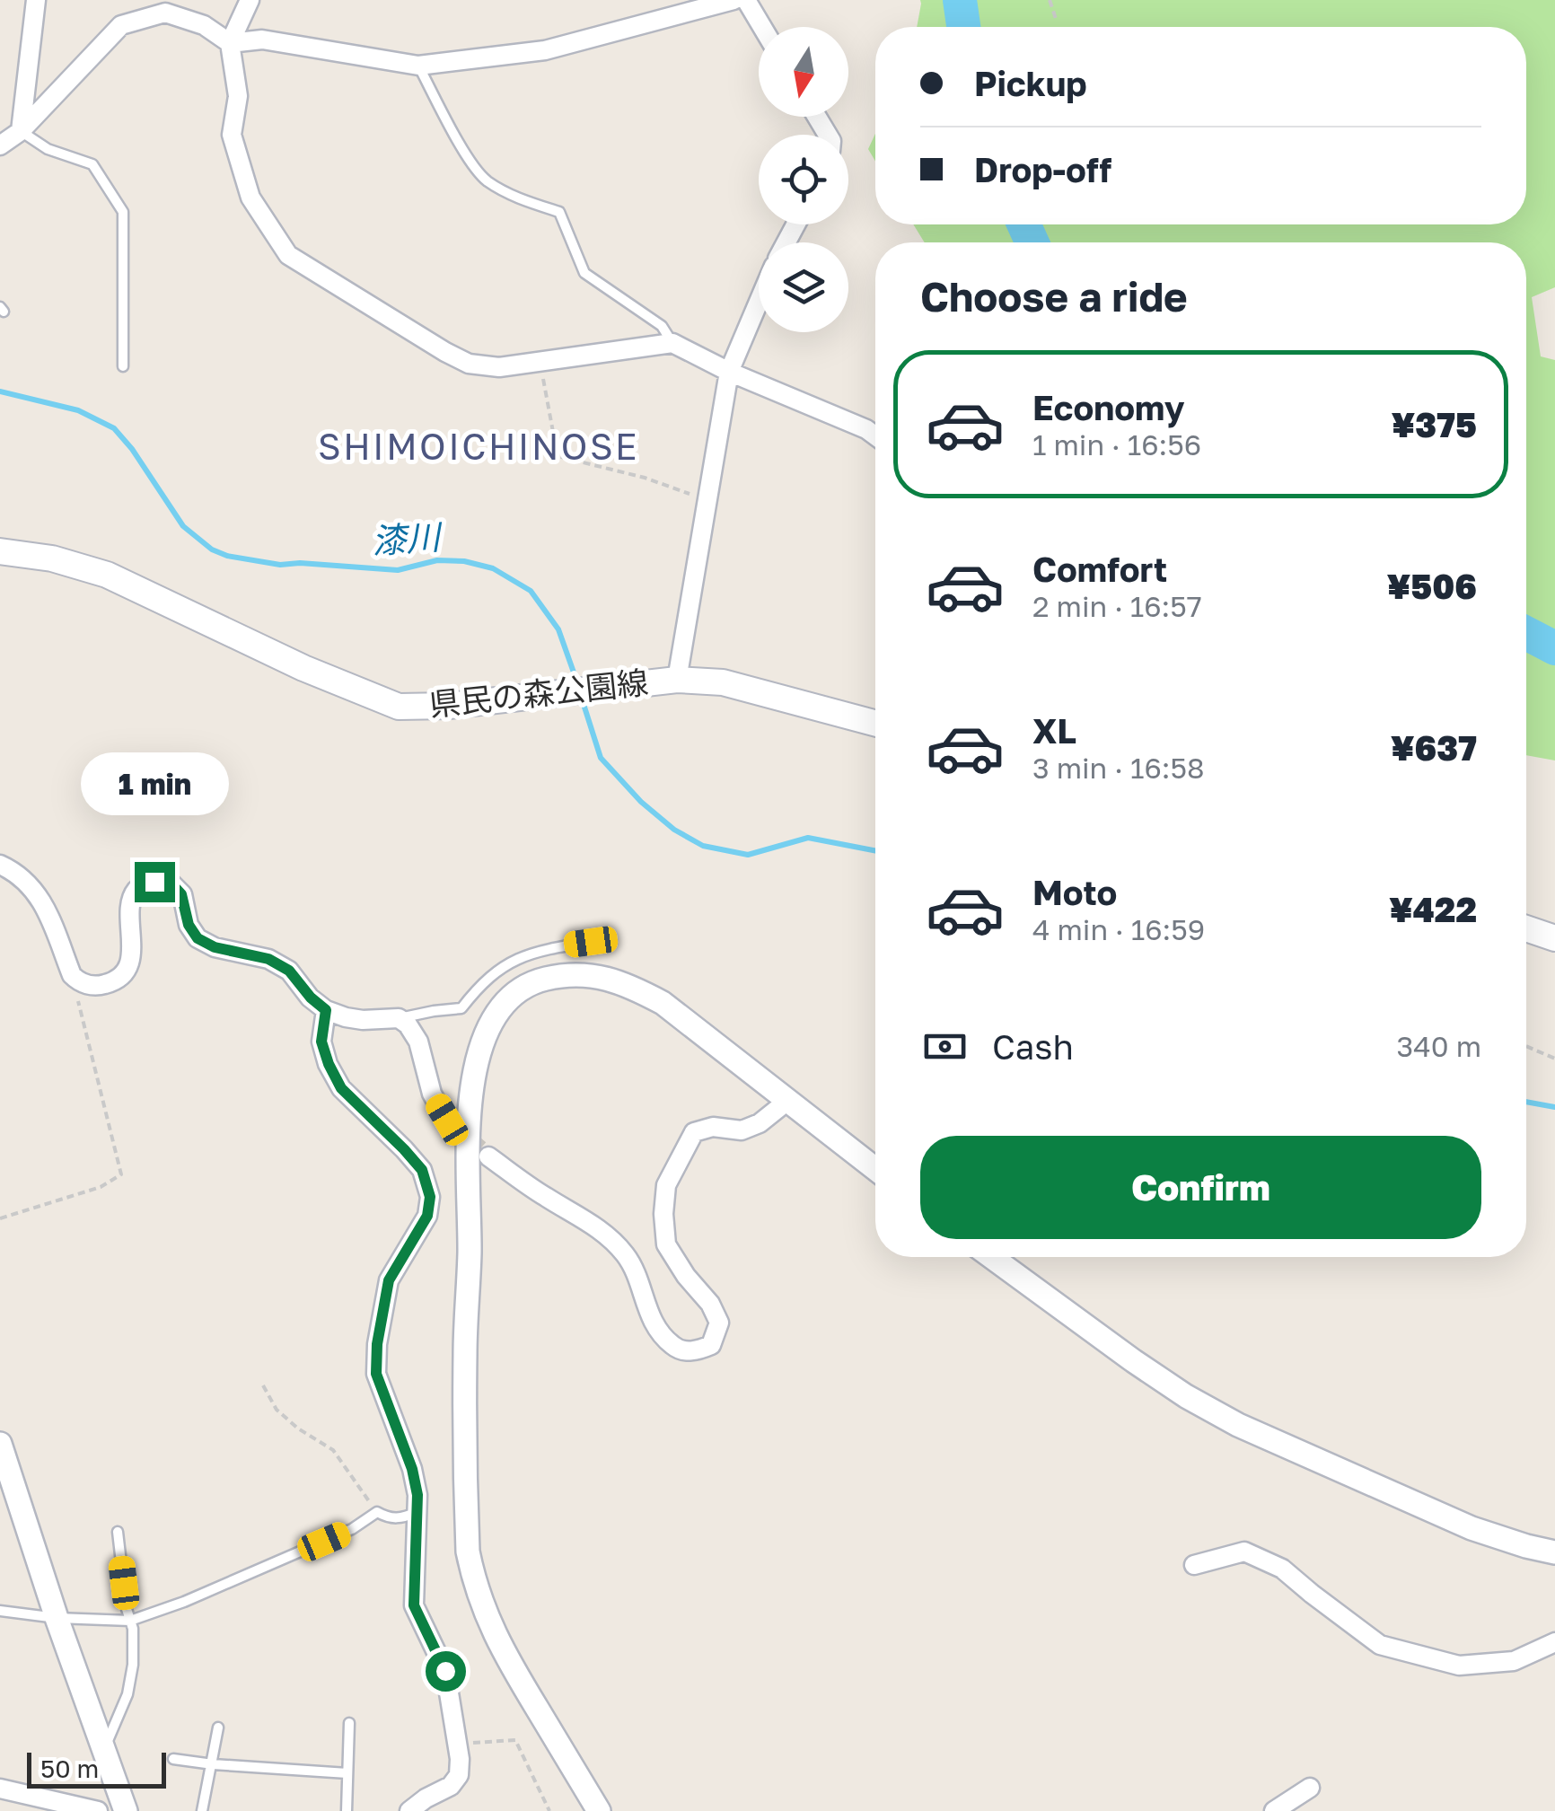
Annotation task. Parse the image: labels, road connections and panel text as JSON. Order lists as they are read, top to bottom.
{
  "streets": {
    "main road": ["県民の森公園線"]
  },
  "districts": ["SHIMOICHINOSE"],
  "water": ["漆川"],
  "scale_bar": "50 m",
  "north": "bottom",
  "page": {
    "banner": ["Pickup", "Drop-off"],
    "heading": "Choose a ride",
    "list": [
      {
        "name": "Economy",
        "note": "1 min · 16:56",
        "value": "¥375"
      },
      {
        "name": "Comfort",
        "note": "2 min · 16:57",
        "value": "¥506"
      },
      {
        "name": "XL",
        "note": "3 min · 16:58",
        "value": "¥637"
      },
      {
        "name": "Moto",
        "note": "4 min · 16:59",
        "value": "¥422"
      }
    ],
    "bubble": "1 min",
    "pay": ["Cash", "340 m"],
    "buttons": "Confirm",
    "scale": "50 m"
  }
}
